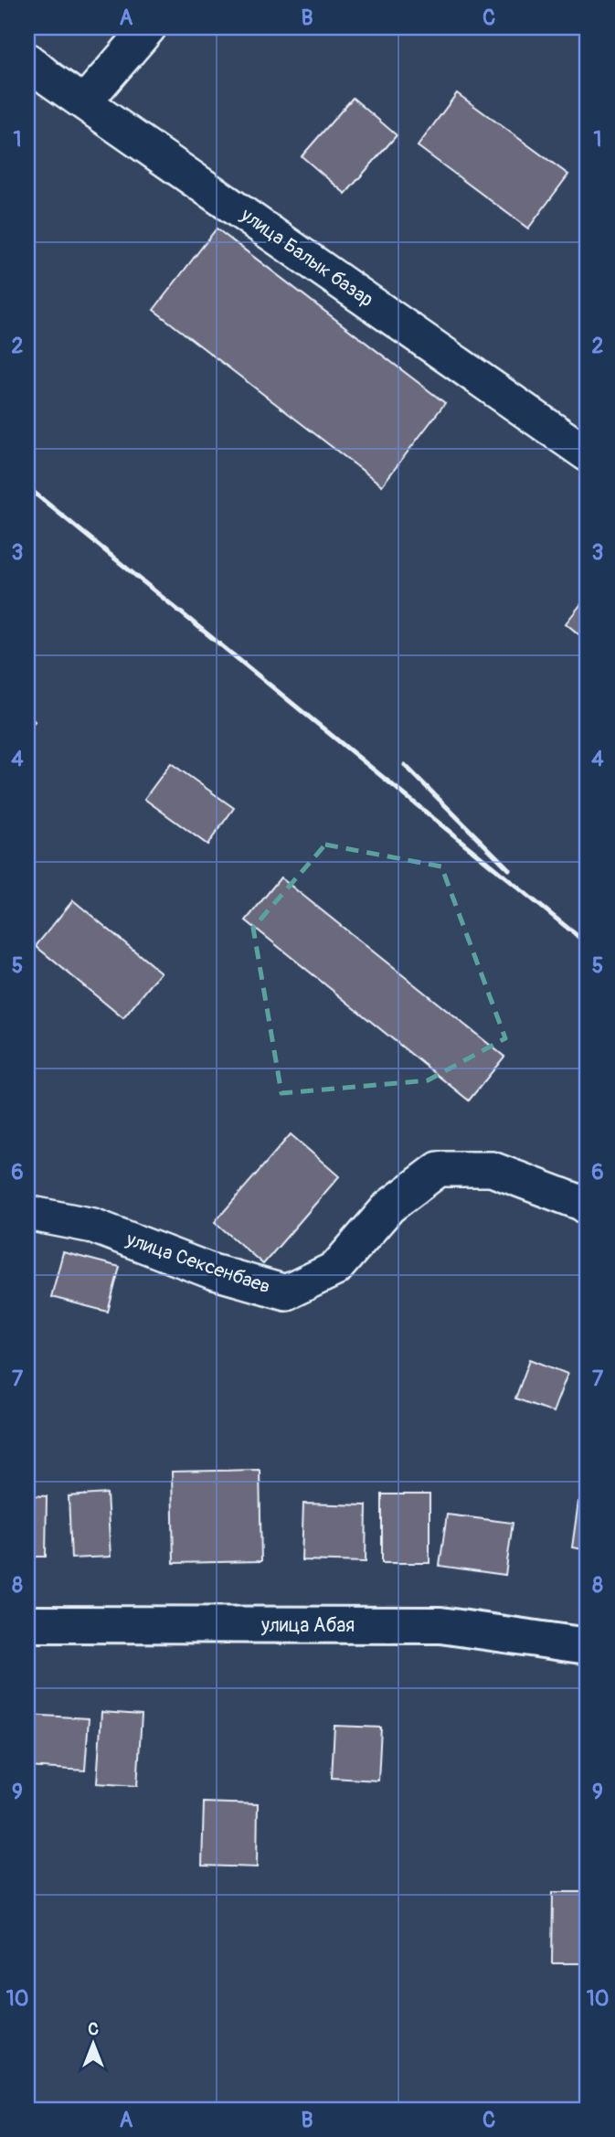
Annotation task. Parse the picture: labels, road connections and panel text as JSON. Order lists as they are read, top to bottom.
{
  "streets": {
    "street": ["улица Балык базар", "улица Сексенбаев", "улица Абая"]
  },
  "north": "top",
  "grid": {
    "columns": ["A", "B", "C"],
    "rows": [
      "1",
      "2",
      "3",
      "4",
      "5",
      "6",
      "7",
      "8",
      "9",
      "10"
    ]
  }
}
